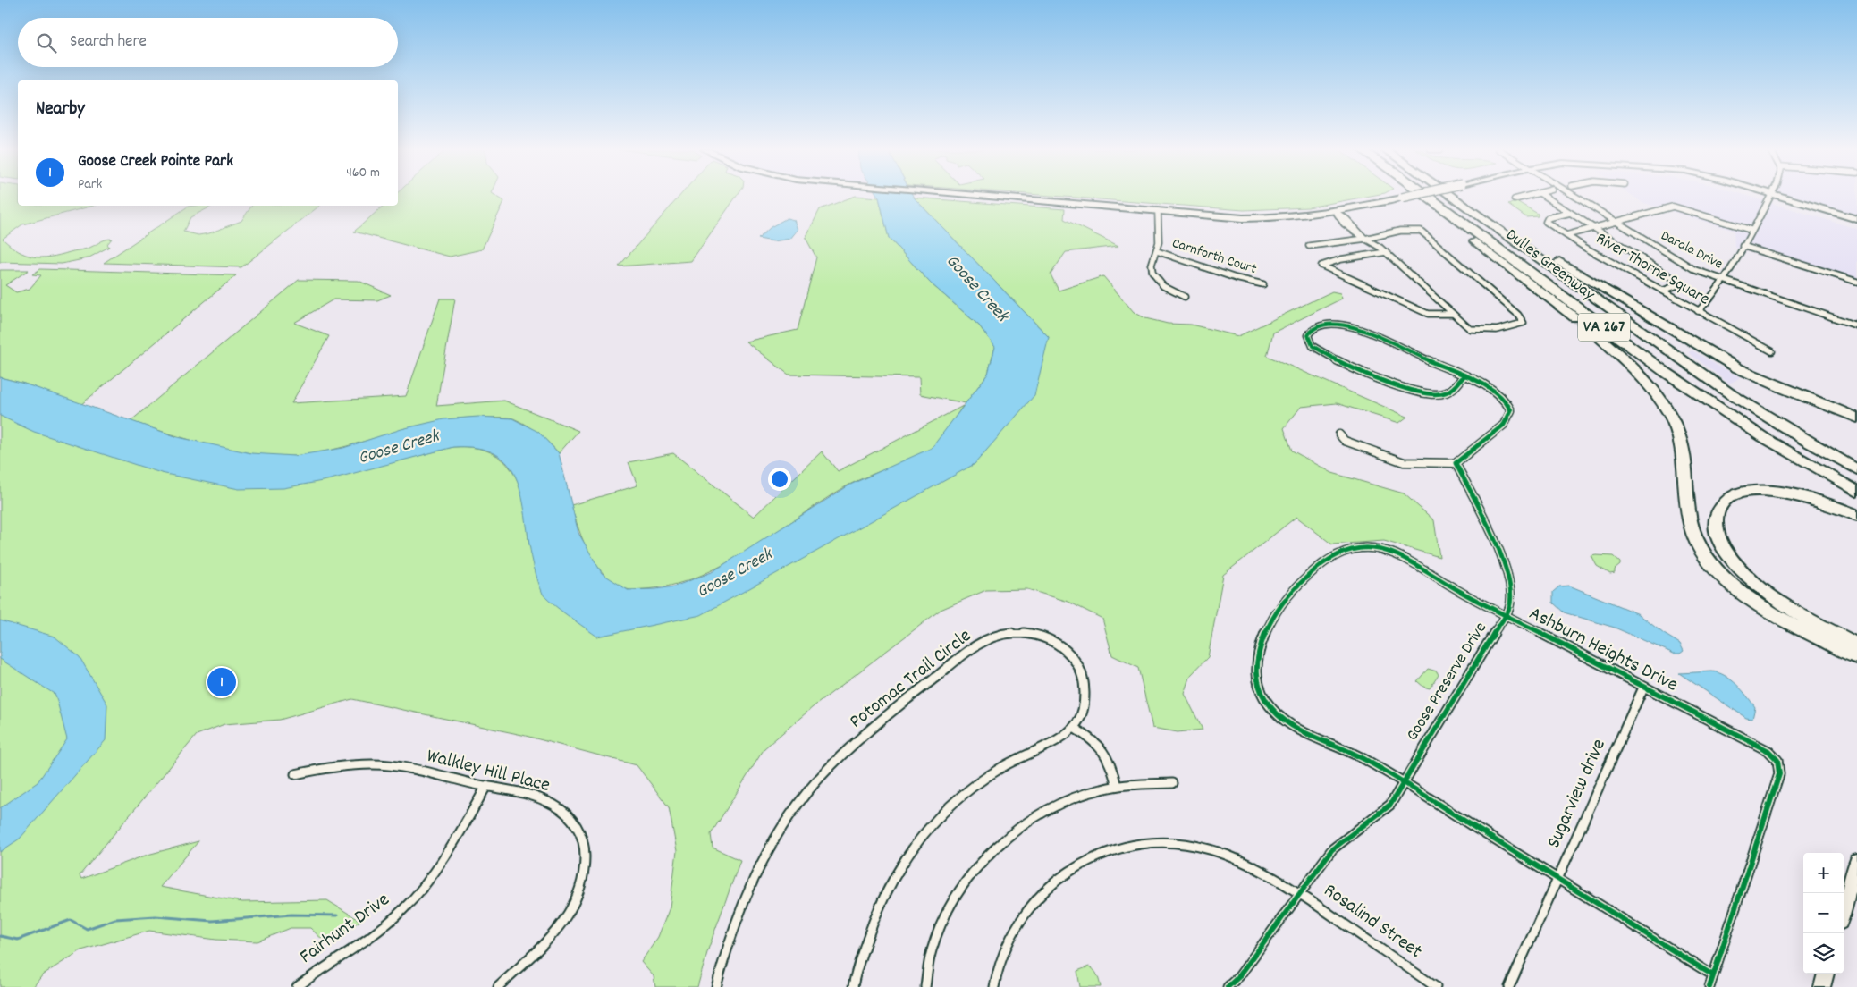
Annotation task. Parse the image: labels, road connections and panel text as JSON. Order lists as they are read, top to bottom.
{
  "streets": {
    "highway": ["Dulles Greenway", "VA 267"],
    "street": [
      "Darala Drive",
      "Carnforth Court",
      "River Thorne Square",
      "Ashburn Heights Drive",
      "Potomac Trail Circle",
      "Goose Preserve Drive",
      "Walkley Hill Place",
      "Sugarview drive",
      "Rosalind Street",
      "Fairhunt Drive"
    ]
  },
  "crossings": [
    ["Ashburn Heights Drive", "Goose Preserve Drive"],
    ["Ashburn Heights Drive", "Sugarview drive"],
    ["Goose Preserve Drive", "Rosalind Street"],
    ["Walkley Hill Place", "Fairhunt Drive"]
  ],
  "water": ["Goose Creek"],
  "page": {
    "search": "Search here",
    "heading": "Nearby",
    "list": [
      {
        "mark": "1",
        "name": "Goose Creek Pointe Park",
        "note": "Park",
        "value": "460 m"
      }
    ],
    "pins": "1",
    "map_buttons": ["+", "−"]
  }
}
